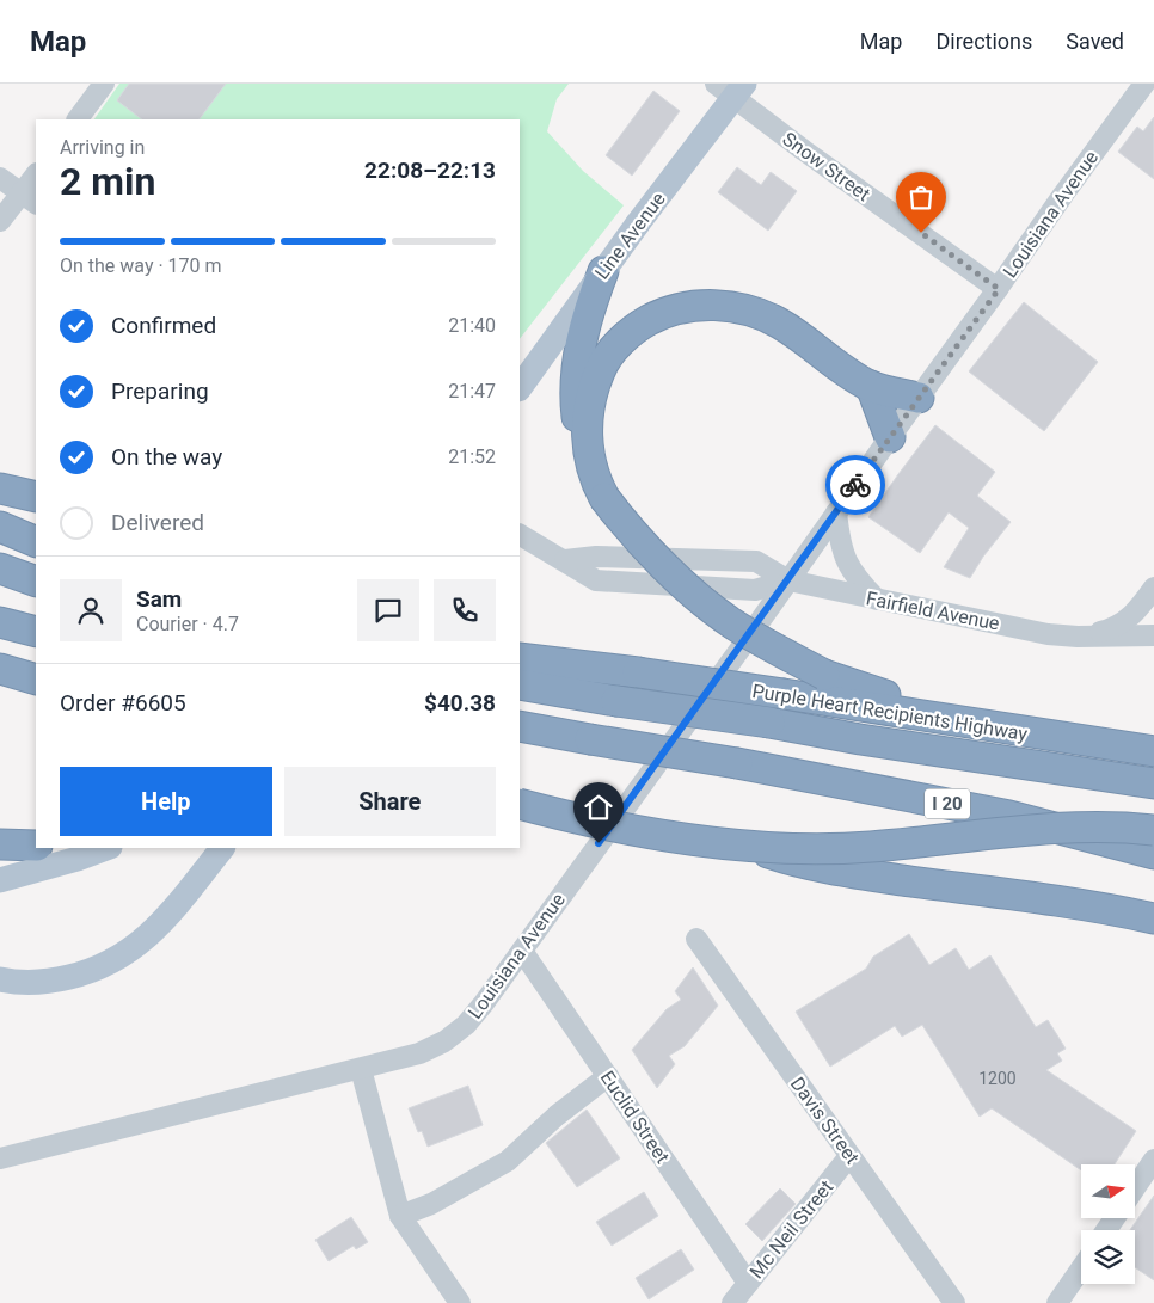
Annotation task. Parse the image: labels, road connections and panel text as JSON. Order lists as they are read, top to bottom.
{
  "streets": {
    "highway": ["Purple Heart Recipients Highway", "I 20"],
    "main road": ["Line Avenue"],
    "street": [
      "Snow Street",
      "Louisiana Avenue",
      "Fairfield Avenue",
      "Euclid Street",
      "Davis Street",
      "Mc Neil Street"
    ]
  },
  "crossings": [
    ["Snow Street", "Louisiana Avenue"],
    ["Louisiana Avenue", "Fairfield Avenue"],
    ["Louisiana Avenue", "Euclid Street"],
    ["Euclid Street", "Mc Neil Street"],
    ["Davis Street", "Mc Neil Street"]
  ],
  "house_numbers": ["1200"],
  "north": "right",
  "page": {
    "header": "Map",
    "nav": ["Map", "Directions", "Saved"],
    "heading": ["2 min", "Arriving in", "22:08–22:13"],
    "panel": [
      "Sam",
      "Courier · 4.7",
      "Order #6605",
      "$40.38"
    ],
    "bar": "On the way · 170 m",
    "list": [
      ["Confirmed", "21:40"],
      ["Preparing", "21:47"],
      ["On the way", "21:52"],
      "Delivered"
    ],
    "buttons": ["Help", "Share"]
  }
}
